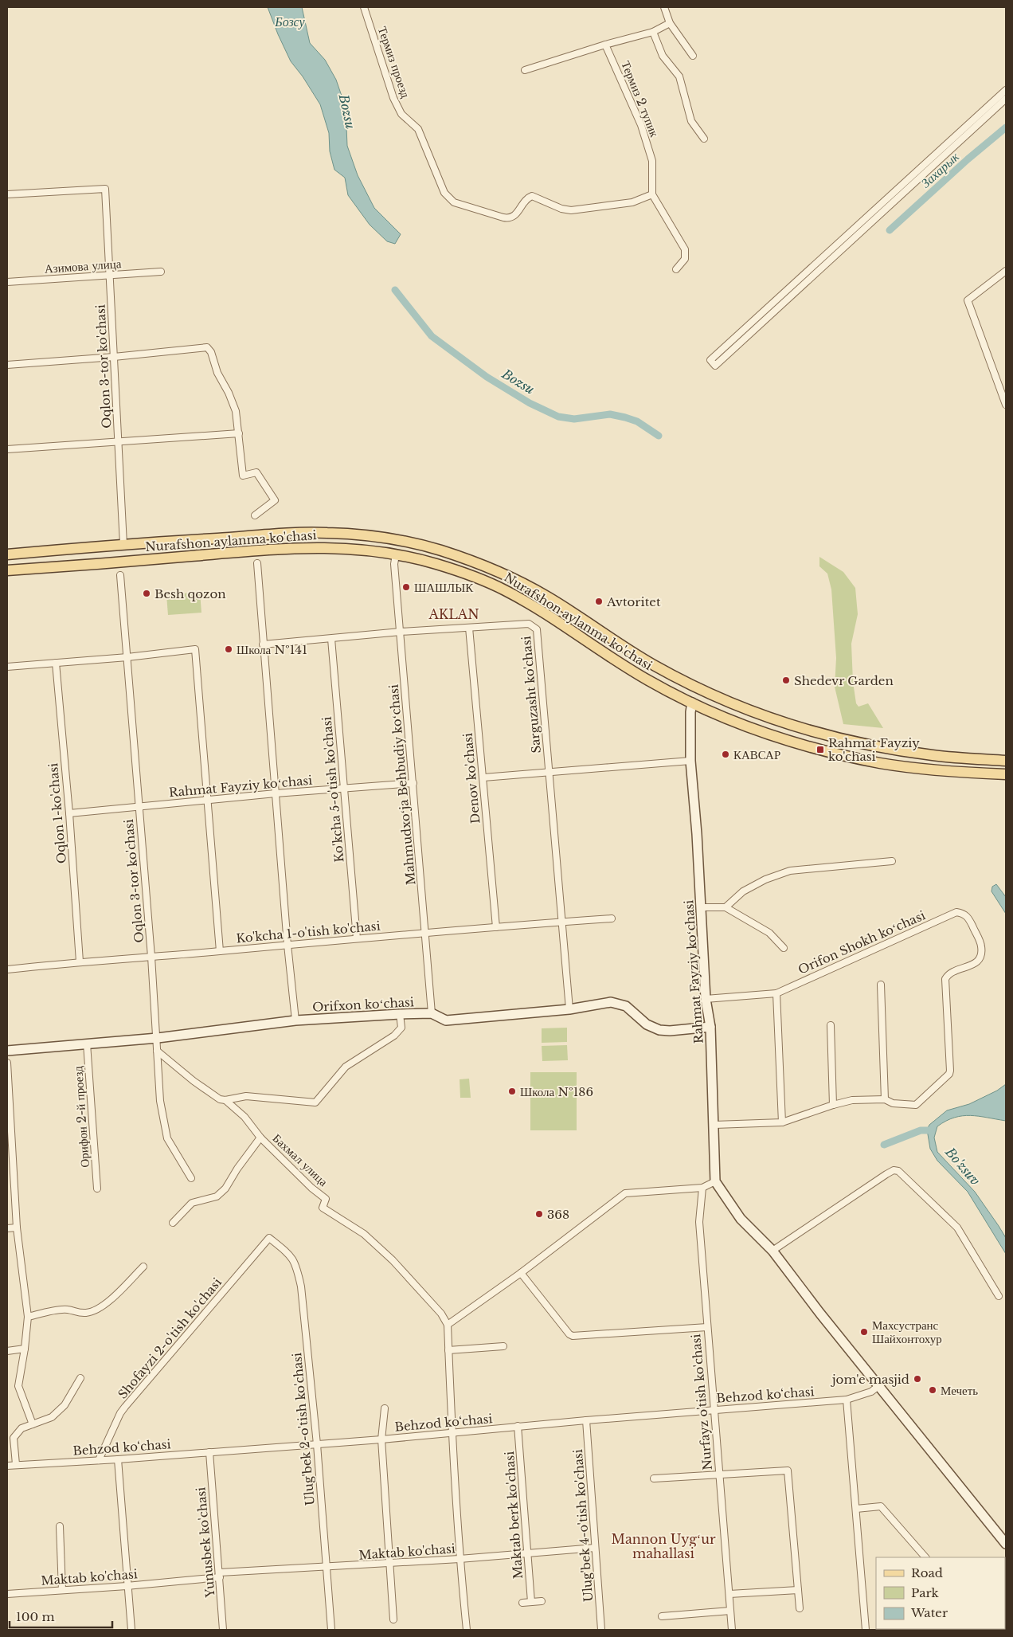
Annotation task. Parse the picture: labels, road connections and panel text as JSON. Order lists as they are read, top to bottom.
{
  "streets": {
    "main road": ["Nurafshon aylanma ko'chasi"],
    "street": [
      "Термиз проезд",
      "Термиз 2 тупик",
      "Азимова улица",
      "Oqlon 3-tor ko'chasi",
      "Sarguzasht ko'chasi",
      "Denov ko'chasi",
      "Mahmudxoʻja Behbudiy koʻchasi",
      "Rahmat Fayziy koʻchasi",
      "Ko'kcha 5-o'tish ko'chasi",
      "Oqlon 1-ko'chasi",
      "Ko'kcha 1-o'tish ko'chasi",
      "Orifon Shokh koʻchasi",
      "Orifxon koʻchasi",
      "Орифон 2-й проезд",
      "Бахмал улица",
      "Shofayzi 2-o'tish ko'chasi",
      "Behzod ko‘chasi",
      "Nurfayz o'tish ko'chasi",
      "Ulug'bek 2-o'tish ko'chasi",
      "Maktab berk ko'chasi",
      "Ulug'bek 4-o'tish ko'chasi",
      "Yunusbek ko'chasi",
      "Maktab ko'chasi"
    ]
  },
  "crossings": [
    ["Термиз проезд", "Термиз 2 тупик"],
    ["Азимова улица", "Oqlon 3-tor ko'chasi"],
    ["Oqlon 3-tor ko'chasi", "Nurafshon aylanma ko'chasi"],
    ["Oqlon 3-tor ko'chasi", "Rahmat Fayziy koʻchasi"],
    ["Oqlon 3-tor ko'chasi", "Ko'kcha 1-o'tish ko'chasi"],
    ["Oqlon 3-tor ko'chasi", "Orifxon koʻchasi"],
    ["Oqlon 3-tor ko'chasi", "Бахмал улица"],
    ["Nurafshon aylanma ko'chasi", "Mahmudxoʻja Behbudiy koʻchasi"],
    ["Nurafshon aylanma ko'chasi", "Rahmat Fayziy koʻchasi"],
    ["Sarguzasht ko'chasi", "Denov ko'chasi"],
    ["Sarguzasht ko'chasi", "Mahmudxoʻja Behbudiy koʻchasi"],
    ["Sarguzasht ko'chasi", "Ko'kcha 5-o'tish ko'chasi"],
    ["Sarguzasht ko'chasi", "Ko'kcha 1-o'tish ko'chasi"],
    ["Sarguzasht ko'chasi", "Orifxon koʻchasi"],
    ["Denov ko'chasi", "Ko'kcha 1-o'tish ko'chasi"],
    ["Mahmudxoʻja Behbudiy koʻchasi", "Rahmat Fayziy koʻchasi"],
    ["Mahmudxoʻja Behbudiy koʻchasi", "Ko'kcha 1-o'tish ko'chasi"],
    ["Mahmudxoʻja Behbudiy koʻchasi", "Orifxon koʻchasi"],
    ["Rahmat Fayziy koʻchasi", "Ko'kcha 5-o'tish ko'chasi"],
    ["Rahmat Fayziy koʻchasi", "Oqlon 1-ko'chasi"],
    ["Rahmat Fayziy koʻchasi", "Orifon Shokh koʻchasi"],
    ["Rahmat Fayziy koʻchasi", "Orifxon koʻchasi"],
    ["Ko'kcha 5-o'tish ko'chasi", "Ko'kcha 1-o'tish ko'chasi"],
    ["Oqlon 1-ko'chasi", "Ko'kcha 1-o'tish ko'chasi"],
    ["Orifxon koʻchasi", "Орифон 2-й проезд"],
    ["Shofayzi 2-o'tish ko'chasi", "Behzod ko‘chasi"],
    ["Shofayzi 2-o'tish ko'chasi", "Ulug'bek 2-o'tish ko'chasi"],
    ["Behzod ko‘chasi", "Nurfayz o'tish ko'chasi"],
    ["Behzod ko‘chasi", "Ulug'bek 2-o'tish ko'chasi"],
    ["Behzod ko‘chasi", "Maktab berk ko'chasi"],
    ["Behzod ko‘chasi", "Ulug'bek 4-o'tish ko'chasi"],
    ["Behzod ko‘chasi", "Yunusbek ko'chasi"],
    ["Ulug'bek 2-o'tish ko'chasi", "Maktab ko'chasi"],
    ["Maktab berk ko'chasi", "Maktab ko'chasi"],
    ["Ulug'bek 4-o'tish ko'chasi", "Maktab ko'chasi"],
    ["Yunusbek ko'chasi", "Maktab ko'chasi"]
  ],
  "districts": ["AKLAN", "Mannon Uygʻur mahallasi"],
  "water": [
    "Бозсу",
    "Bozsu",
    "Захарык",
    "Bo'zsuv"
  ],
  "places": {
    "other": [
      "ШАШЛЫК",
      "Besh qozon",
      "Avtoritet",
      "Школа №141",
      "Shedevr Garden",
      "КАВСАР",
      "Школа №186",
      "368",
      "Махсустранс Шайхонтохур",
      "jom'e masjid",
      "Мечеть"
    ],
    "transit": ["Rahmat Fayziy ko'chasi"]
  },
  "legend": ["Road", "Park", "Water"],
  "scale_bar": "100 m"
}
